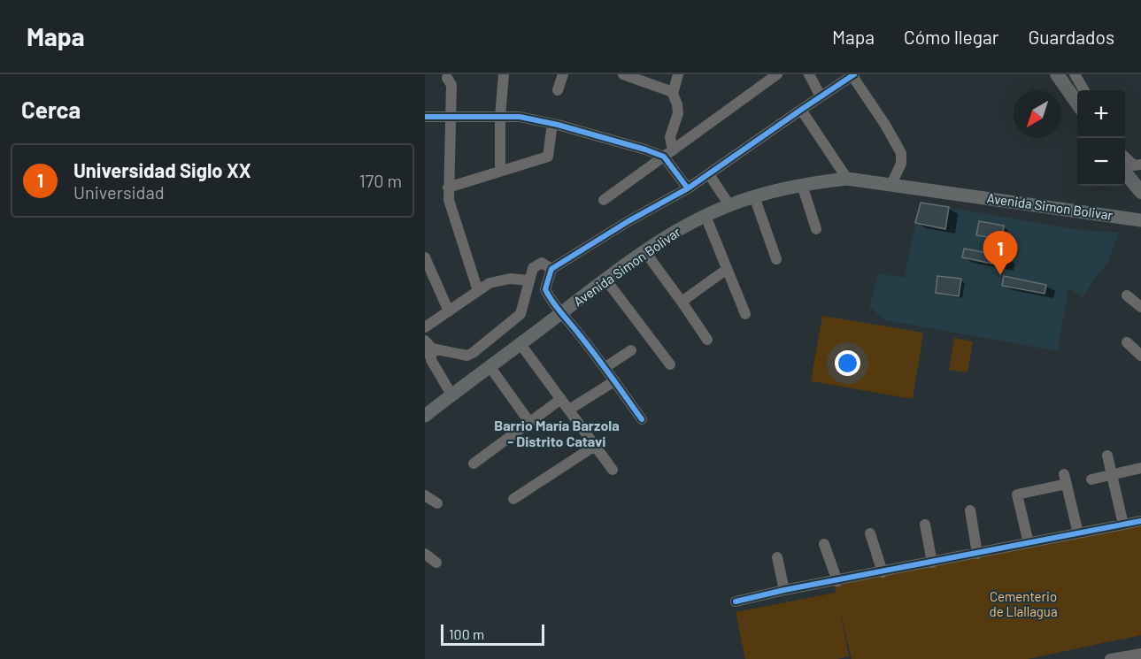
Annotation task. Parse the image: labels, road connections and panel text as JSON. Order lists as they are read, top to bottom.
{
  "streets": {
    "main road": ["Avenida Simon Bolivar"]
  },
  "districts": ["Barrio María Barzola - Distrito Catavi"],
  "parks": ["Cementerio de Llallagua"],
  "scale_bar": "100 m",
  "north": "bottom left",
  "page": {
    "header": "Mapa",
    "nav": ["Mapa", "Cómo llegar", "Guardados"],
    "heading": "Cerca",
    "map_buttons": ["+", "−"],
    "list": [
      {
        "mark": "1",
        "name": "Universidad Siglo XX",
        "note": "Universidad",
        "value": "170 m"
      }
    ],
    "pins": "1",
    "scale": "100 m"
  }
}
